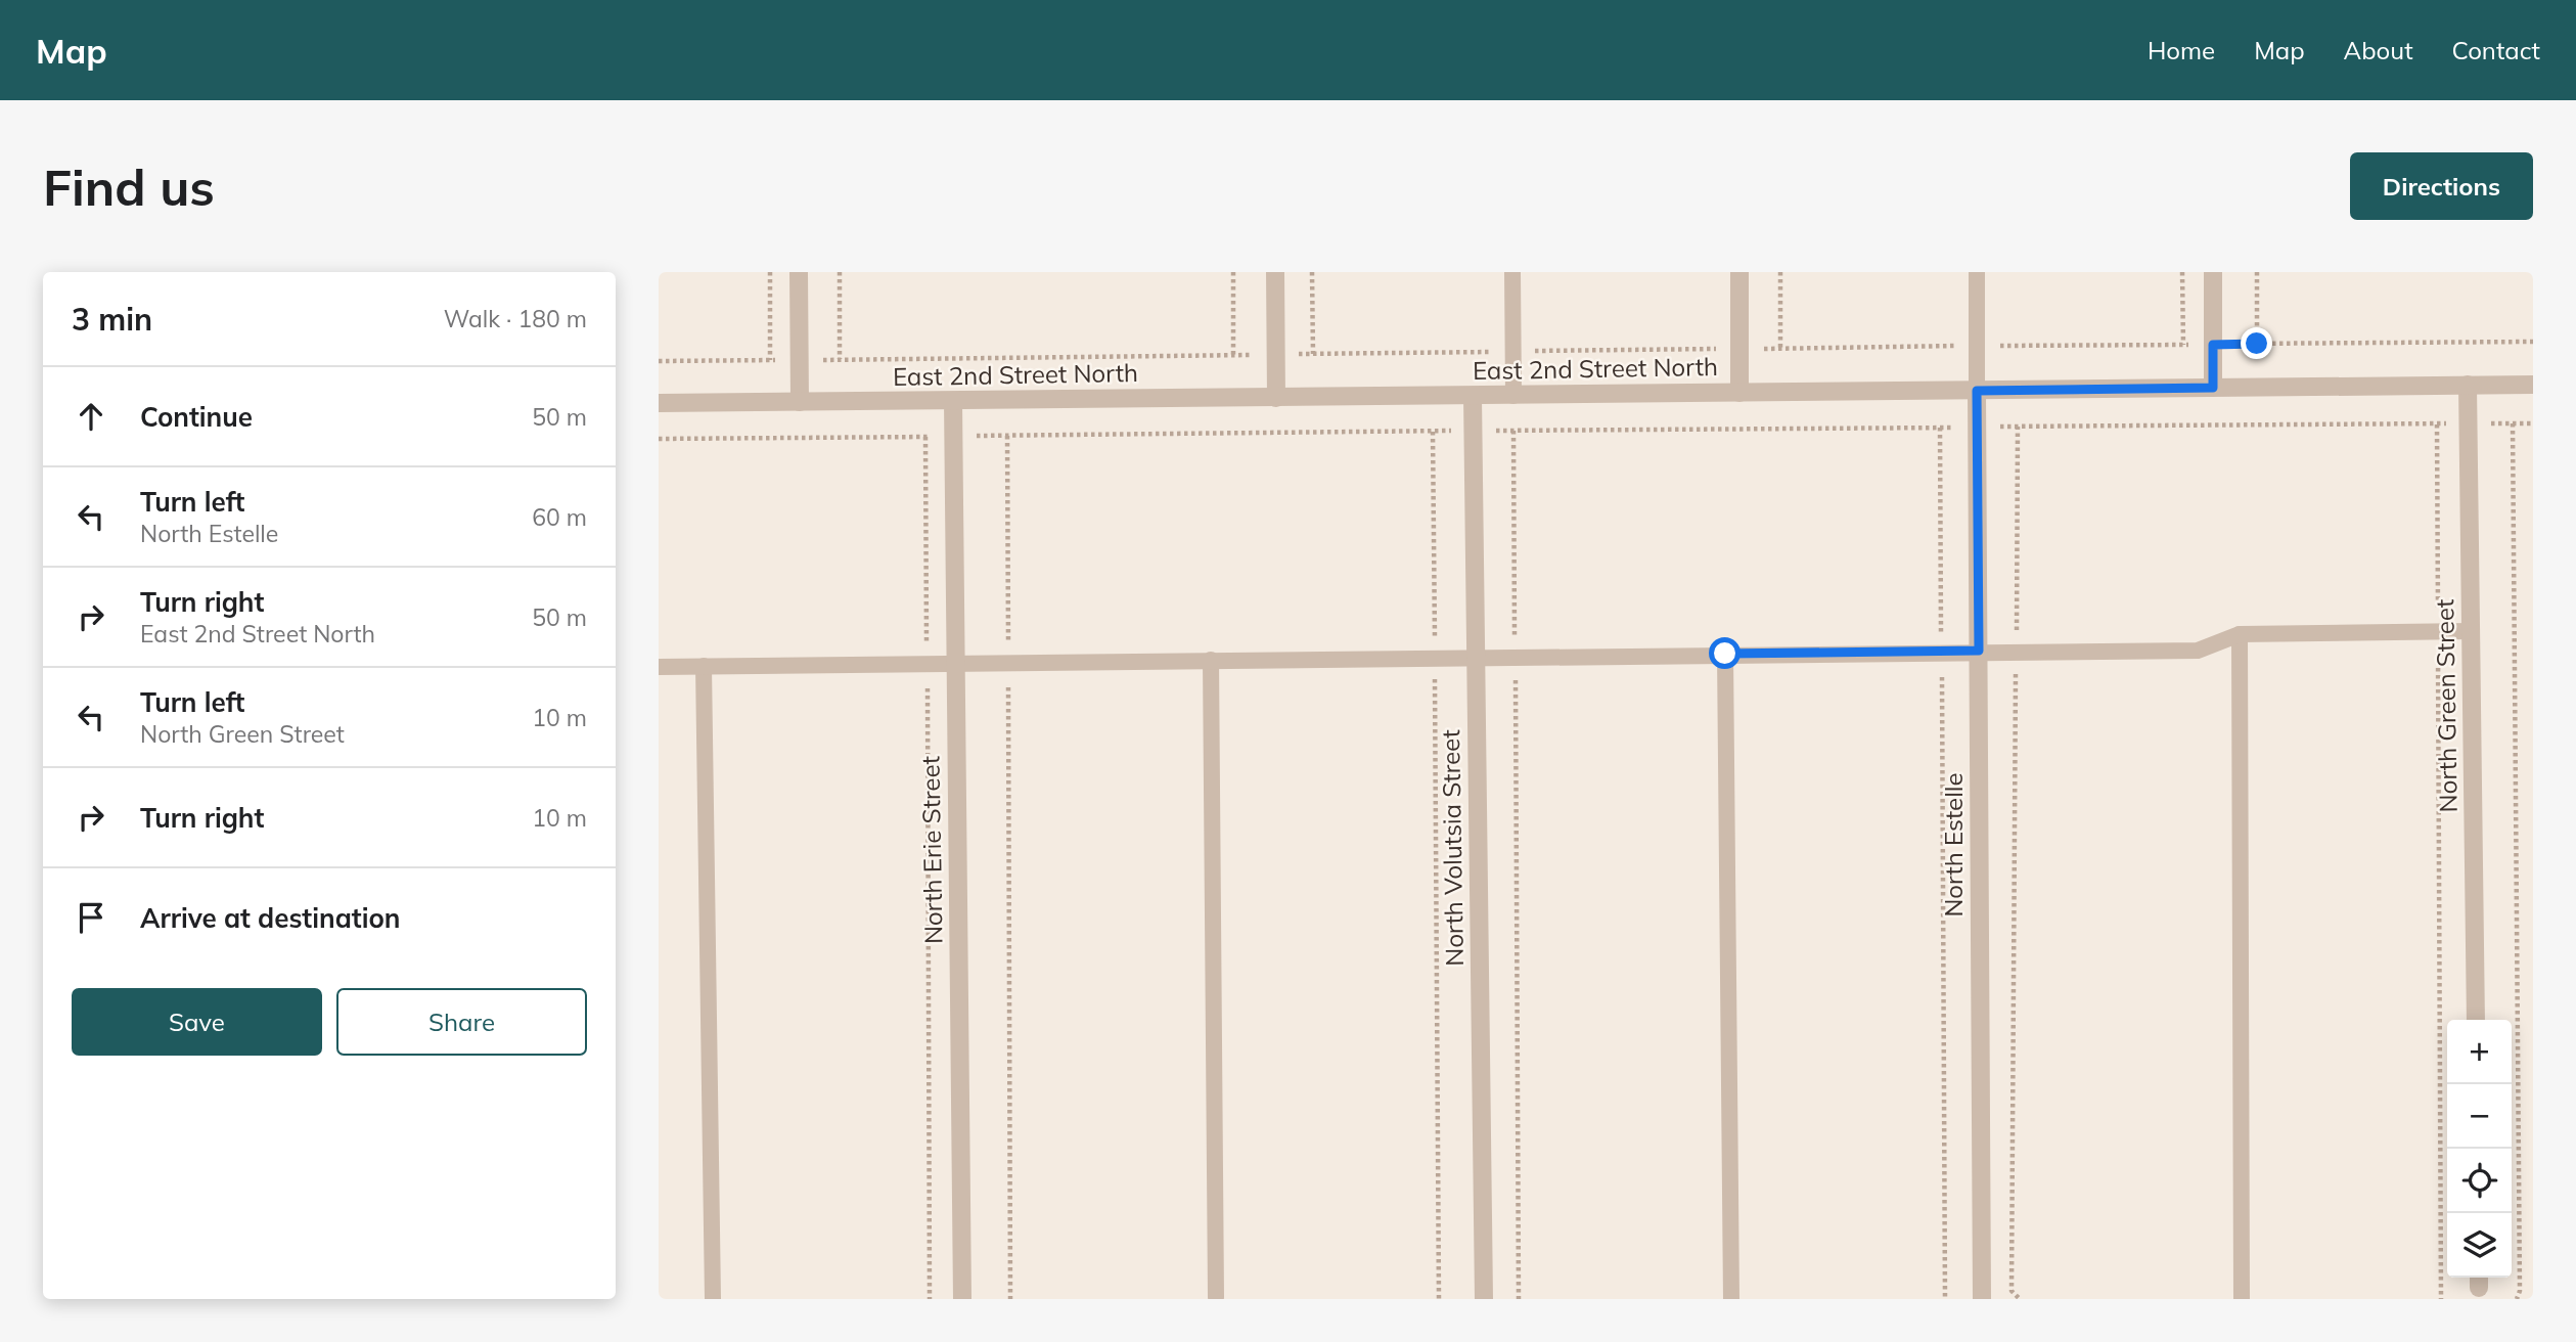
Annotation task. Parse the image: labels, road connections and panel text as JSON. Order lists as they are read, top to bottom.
{
  "streets": {
    "street": [
      "East 2nd Street North",
      "North Green Street",
      "North Estelle",
      "North Volutsia Street",
      "North Erie Street"
    ]
  },
  "crossings": [
    ["East 2nd Street North", "North Green Street"],
    ["East 2nd Street North", "North Estelle"],
    ["East 2nd Street North", "North Volutsia Street"],
    ["East 2nd Street North", "North Erie Street"]
  ],
  "page": {
    "header": "Map",
    "nav": [
      "Home",
      "Map",
      "About",
      "Contact"
    ],
    "buttons": [
      "Directions",
      ["Save", "Share"]
    ],
    "title": "Find us",
    "heading": ["3 min", "Walk · 180 m"],
    "list": [
      ["Continue", "50 m"],
      ["Turn left", "North Estelle", "60 m"],
      ["Turn right", "East 2nd Street North", "50 m"],
      ["Turn left", "North Green Street", "10 m"],
      ["Turn right", "10 m"],
      "Arrive at destination"
    ],
    "map_buttons": ["+", "−"]
  }
}
